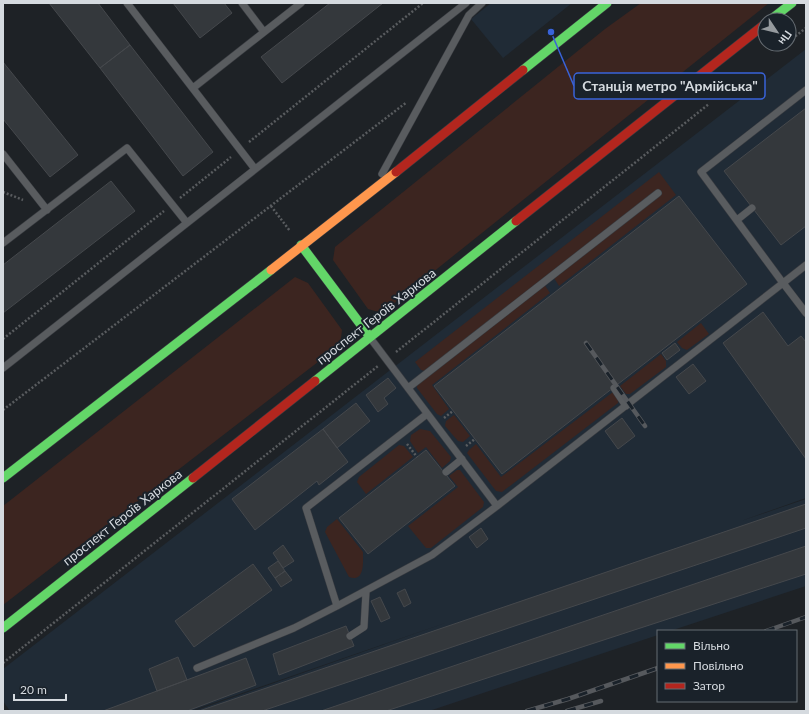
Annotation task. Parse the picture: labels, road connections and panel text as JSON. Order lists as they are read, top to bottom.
{
  "streets": {
    "main road": ["проспект Героїв Харкова"]
  },
  "places": ["Станція метро \"Армійська\""],
  "legend": ["Вільно", "Повільно", "Затор"],
  "scale_bar": "20 m",
  "north": "bottom right"
}
